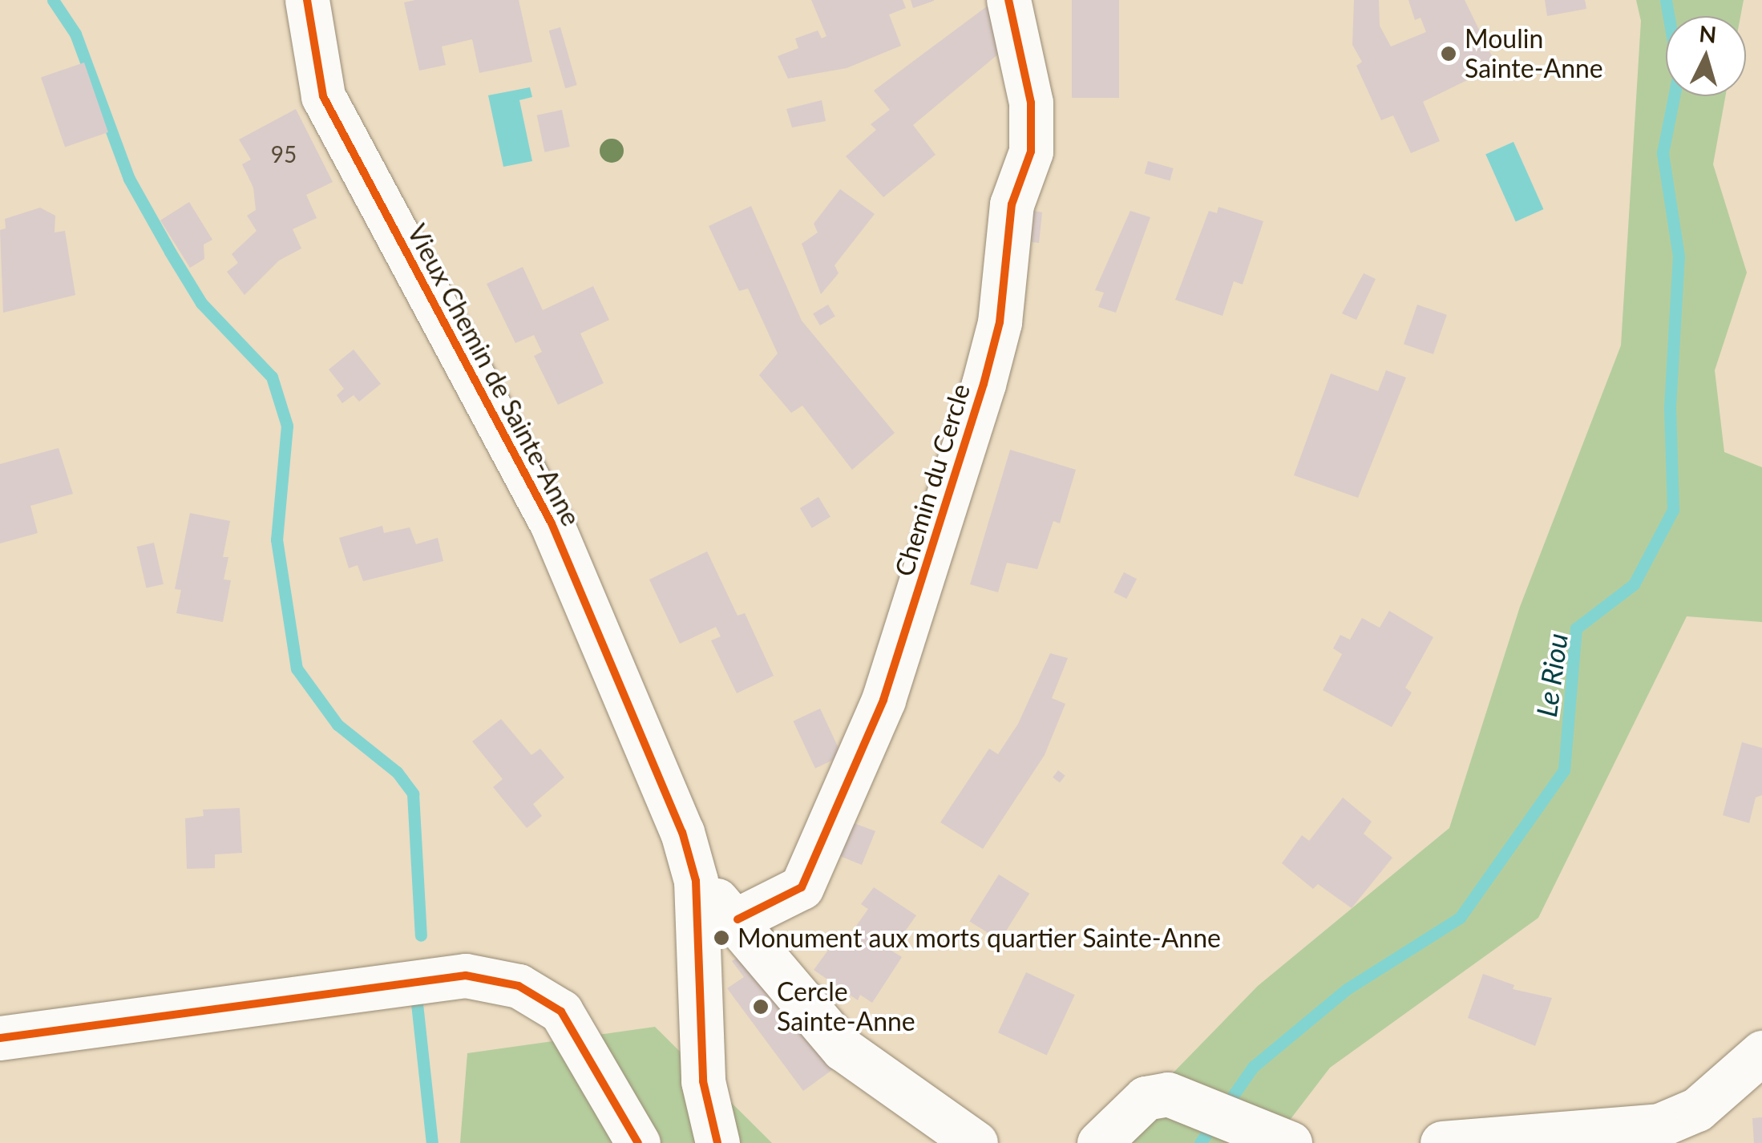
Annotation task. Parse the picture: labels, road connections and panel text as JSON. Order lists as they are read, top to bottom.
{
  "streets": {
    "street": ["Vieux Chemin de Sainte-Anne", "Chemin du Cercle"]
  },
  "water": ["Le Riou"],
  "places": ["Moulin Sainte-Anne", "Monument aux morts quartier Sainte-Anne", "Cercle Sainte-Anne"],
  "house_numbers": ["95"],
  "north": "top"
}
